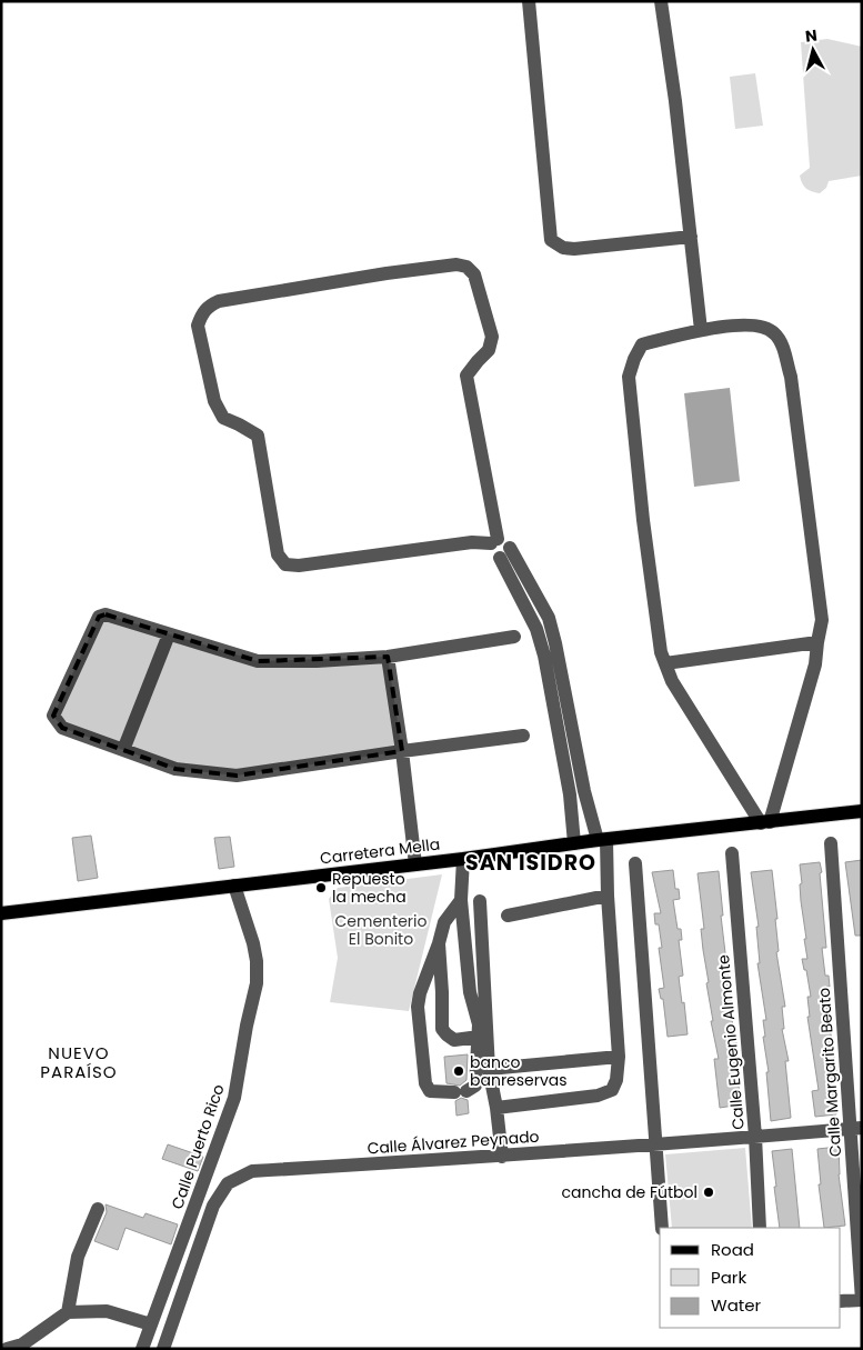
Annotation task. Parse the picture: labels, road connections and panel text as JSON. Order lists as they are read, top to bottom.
{
  "streets": {
    "main road": ["Carretera Mella"],
    "street": [
      "Calle Eugenio Almonte",
      "Calle Margarito Beato",
      "Calle Álvarez Peynado",
      "Calle Puerto Rico"
    ]
  },
  "crossings": [
    ["Carretera Mella", "Calle Puerto Rico"],
    ["Calle Eugenio Almonte", "Calle Álvarez Peynado"],
    ["Calle Margarito Beato", "Calle Álvarez Peynado"]
  ],
  "districts": ["SAN ISIDRO", "NUEVO PARAÍSO"],
  "parks": ["Cementerio El Bonito"],
  "places": ["Repuesto la mecha", "banco banreservas", "cancha de Fútbol"],
  "legend": ["Road", "Park", "Water"],
  "north": "top"
}
